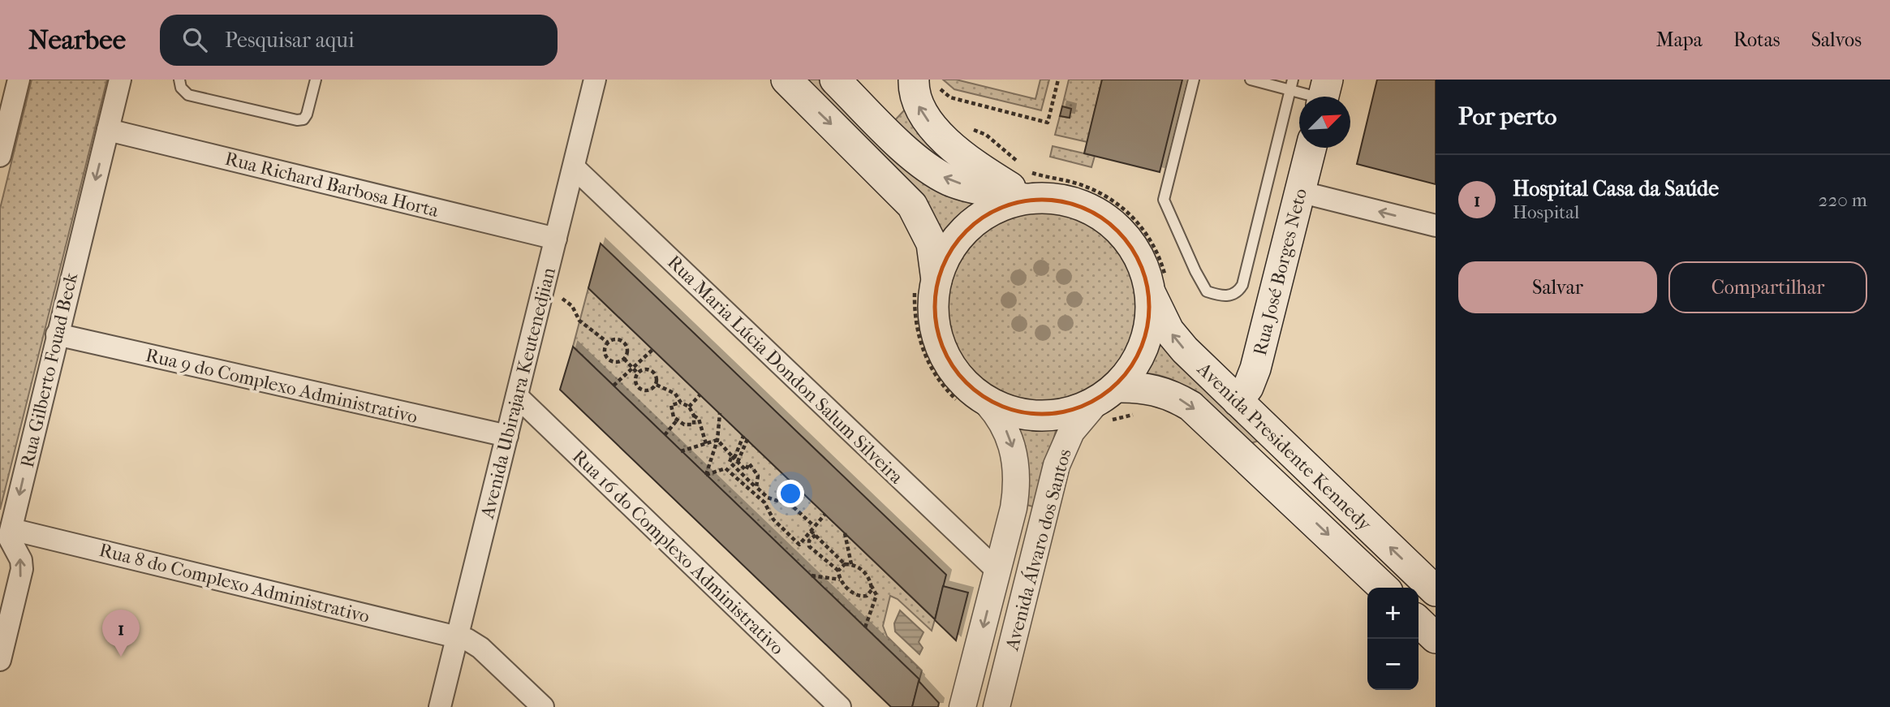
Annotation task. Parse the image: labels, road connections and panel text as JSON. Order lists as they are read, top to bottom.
{
  "streets": {
    "main road": ["Rua José Borges Neto", "Avenida Presidente Kennedy"],
    "street": [
      "Rua Richard Barbosa Horta",
      "Rua Maria Lúcia Dondon Salum Silveira",
      "Rua Gilberto Fouad Beck",
      "Rua 9 do Complexo Administrativo",
      "Avenida Ubirajara Keutenedjian",
      "Avenida Álvaro dos Santos",
      "Rua 16 do Complexo Administrativo",
      "Rua 8 do Complexo Administrativo"
    ]
  },
  "crossings": [
    ["Rua Richard Barbosa Horta", "Rua Gilberto Fouad Beck"],
    ["Rua Richard Barbosa Horta", "Avenida Ubirajara Keutenedjian"],
    ["Rua José Borges Neto", "Avenida Presidente Kennedy"],
    ["Rua Maria Lúcia Dondon Salum Silveira", "Avenida Ubirajara Keutenedjian"],
    ["Rua Maria Lúcia Dondon Salum Silveira", "Avenida Álvaro dos Santos"],
    ["Rua Gilberto Fouad Beck", "Rua 9 do Complexo Administrativo"],
    ["Rua Gilberto Fouad Beck", "Rua 8 do Complexo Administrativo"],
    ["Rua 9 do Complexo Administrativo", "Avenida Ubirajara Keutenedjian"],
    ["Avenida Ubirajara Keutenedjian", "Rua 16 do Complexo Administrativo"],
    ["Avenida Ubirajara Keutenedjian", "Rua 8 do Complexo Administrativo"],
    ["Avenida Presidente Kennedy", "Avenida Álvaro dos Santos"]
  ],
  "one_way": ["Rua Gilberto Fouad Beck"],
  "north": "top right",
  "page": {
    "header": "Nearbee",
    "search": "Pesquisar aqui",
    "nav": ["Mapa", "Rotas", "Salvos"],
    "heading": "Por perto",
    "list": [
      {
        "mark": "1",
        "name": "Hospital Casa da Saúde",
        "note": "Hospital",
        "value": "220 m"
      }
    ],
    "buttons": ["Salvar", "Compartilhar"],
    "map_buttons": ["+", "−"],
    "pins": "1"
  }
}
